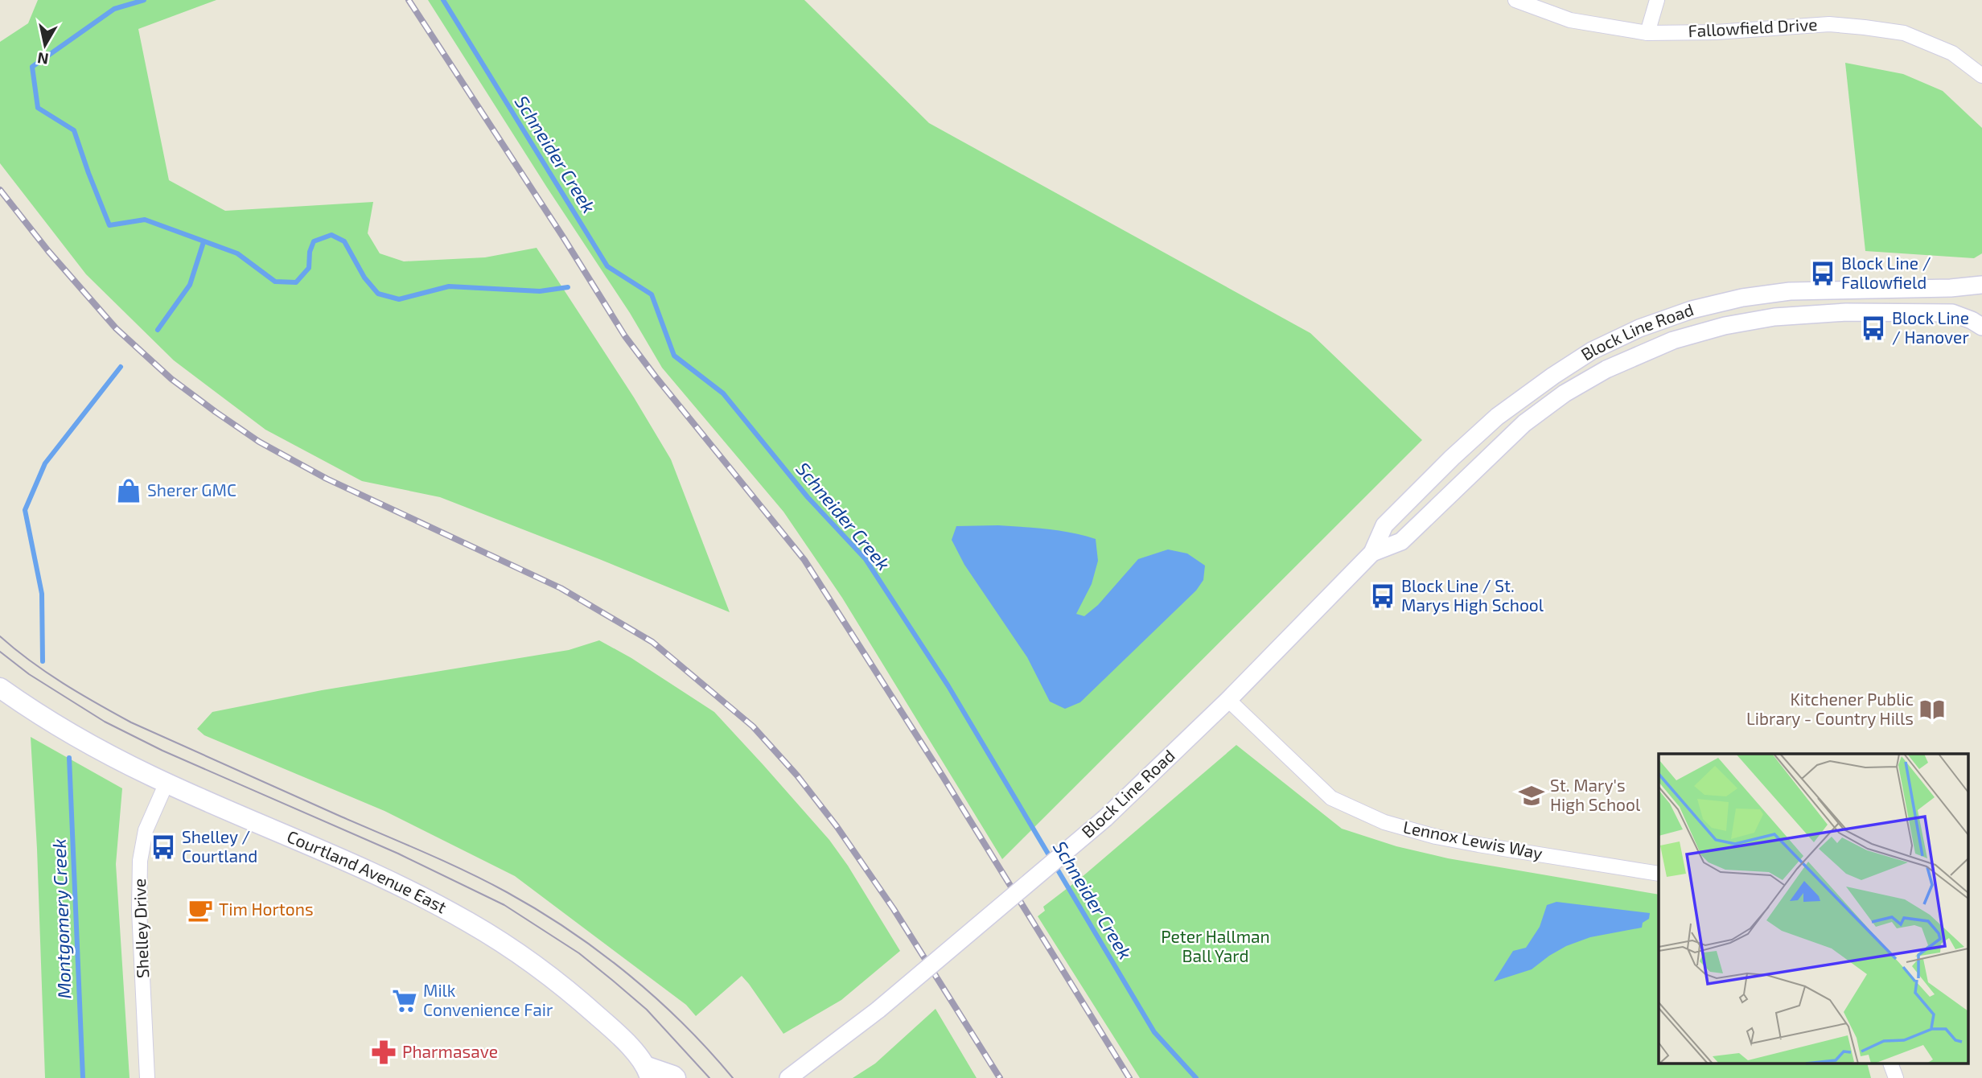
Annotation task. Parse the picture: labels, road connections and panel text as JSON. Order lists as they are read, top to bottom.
{
  "streets": {
    "main road": ["Courtland Avenue East"],
    "street": [
      "Fallowfield Drive",
      "Block Line Road",
      "Lennox Lewis Way",
      "Shelley Drive"
    ]
  },
  "crossings": [
    ["Block Line Road", "Lennox Lewis Way"],
    ["Courtland Avenue East", "Shelley Drive"]
  ],
  "water": ["Schneider Creek", "Montgomery Creek"],
  "parks": ["Peter Hallman Ball Yard"],
  "places": {
    "bus stop": [
      "Block Line / Fallowfield",
      "Block Line / Hanover",
      "Block Line / St. Marys High School",
      "Shelley / Courtland"
    ],
    "shop": ["Sherer GMC"],
    "library": ["Kitchener Public Library - Country Hills"],
    "school or university": ["St. Mary's High School"],
    "cafe": ["Tim Hortons"],
    "supermarket": ["Milk Convenience Fair"],
    "pharmacy": ["Pharmasave"]
  },
  "north": "bottom"
}
